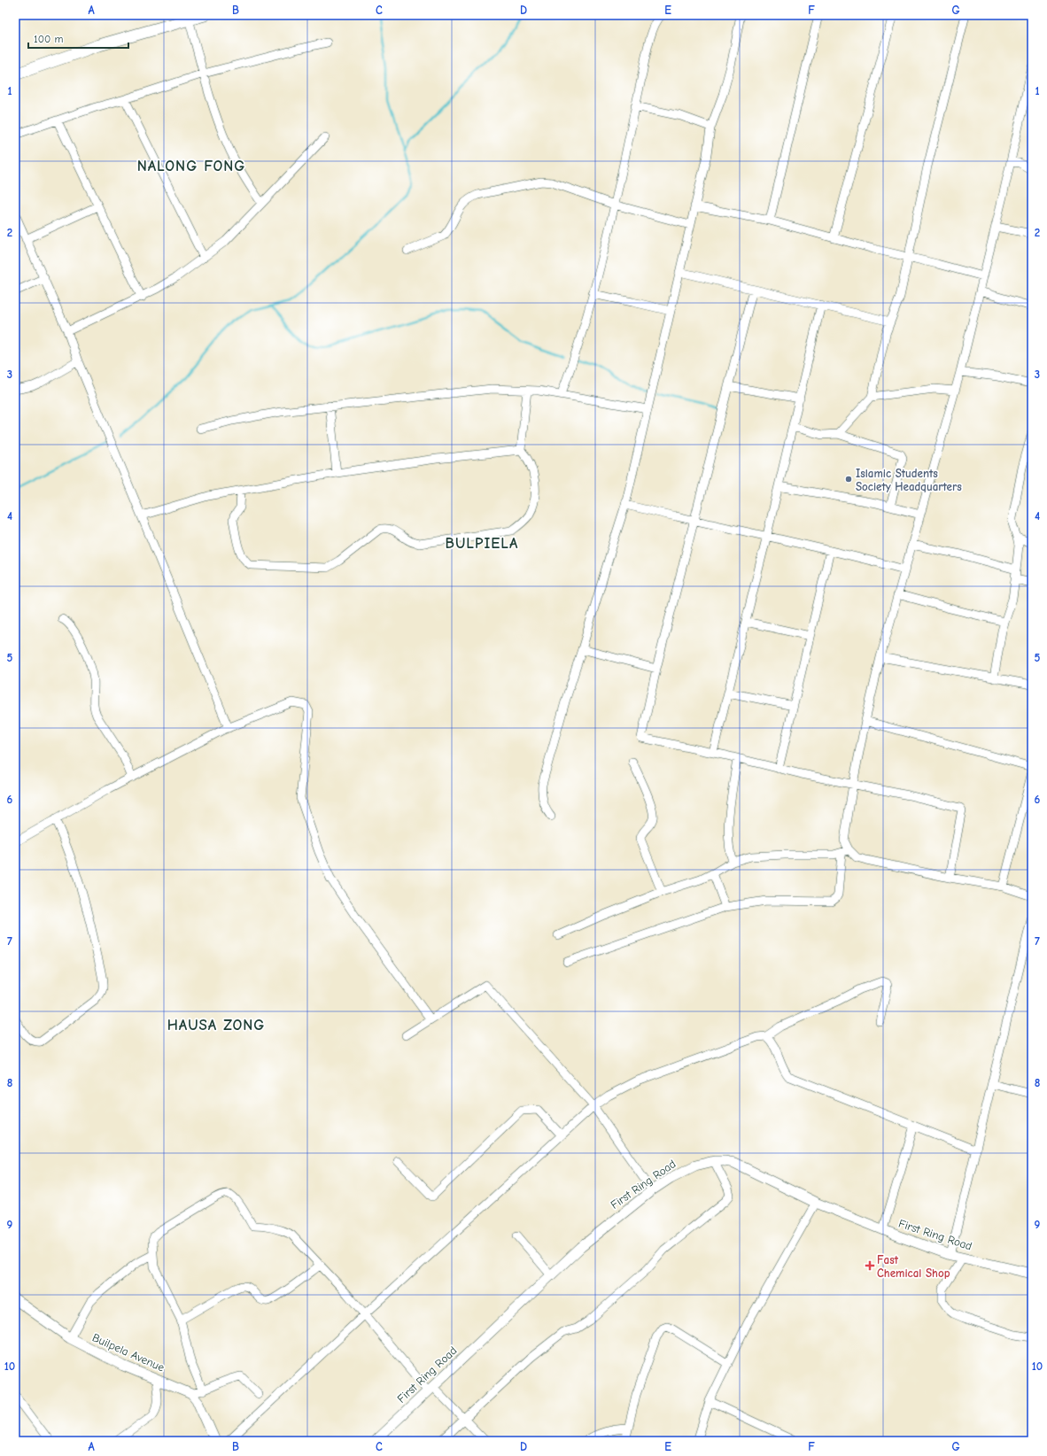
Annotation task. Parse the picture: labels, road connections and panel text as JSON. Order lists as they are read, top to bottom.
{
  "streets": {
    "street": ["First Ring Road", "Builpela Avenue"]
  },
  "districts": ["NALONG FONG", "BULPIELA", "HAUSA ZONG"],
  "places": {
    "other": ["Islamic Students Society Headquarters"],
    "health": ["Fast Chemical Shop"]
  },
  "scale_bar": "100 m",
  "grid": {
    "columns": [
      "A",
      "B",
      "C",
      "D",
      "E",
      "F",
      "G"
    ],
    "rows": [
      "1",
      "2",
      "3",
      "4",
      "5",
      "6",
      "7",
      "8",
      "9",
      "10"
    ]
  }
}
